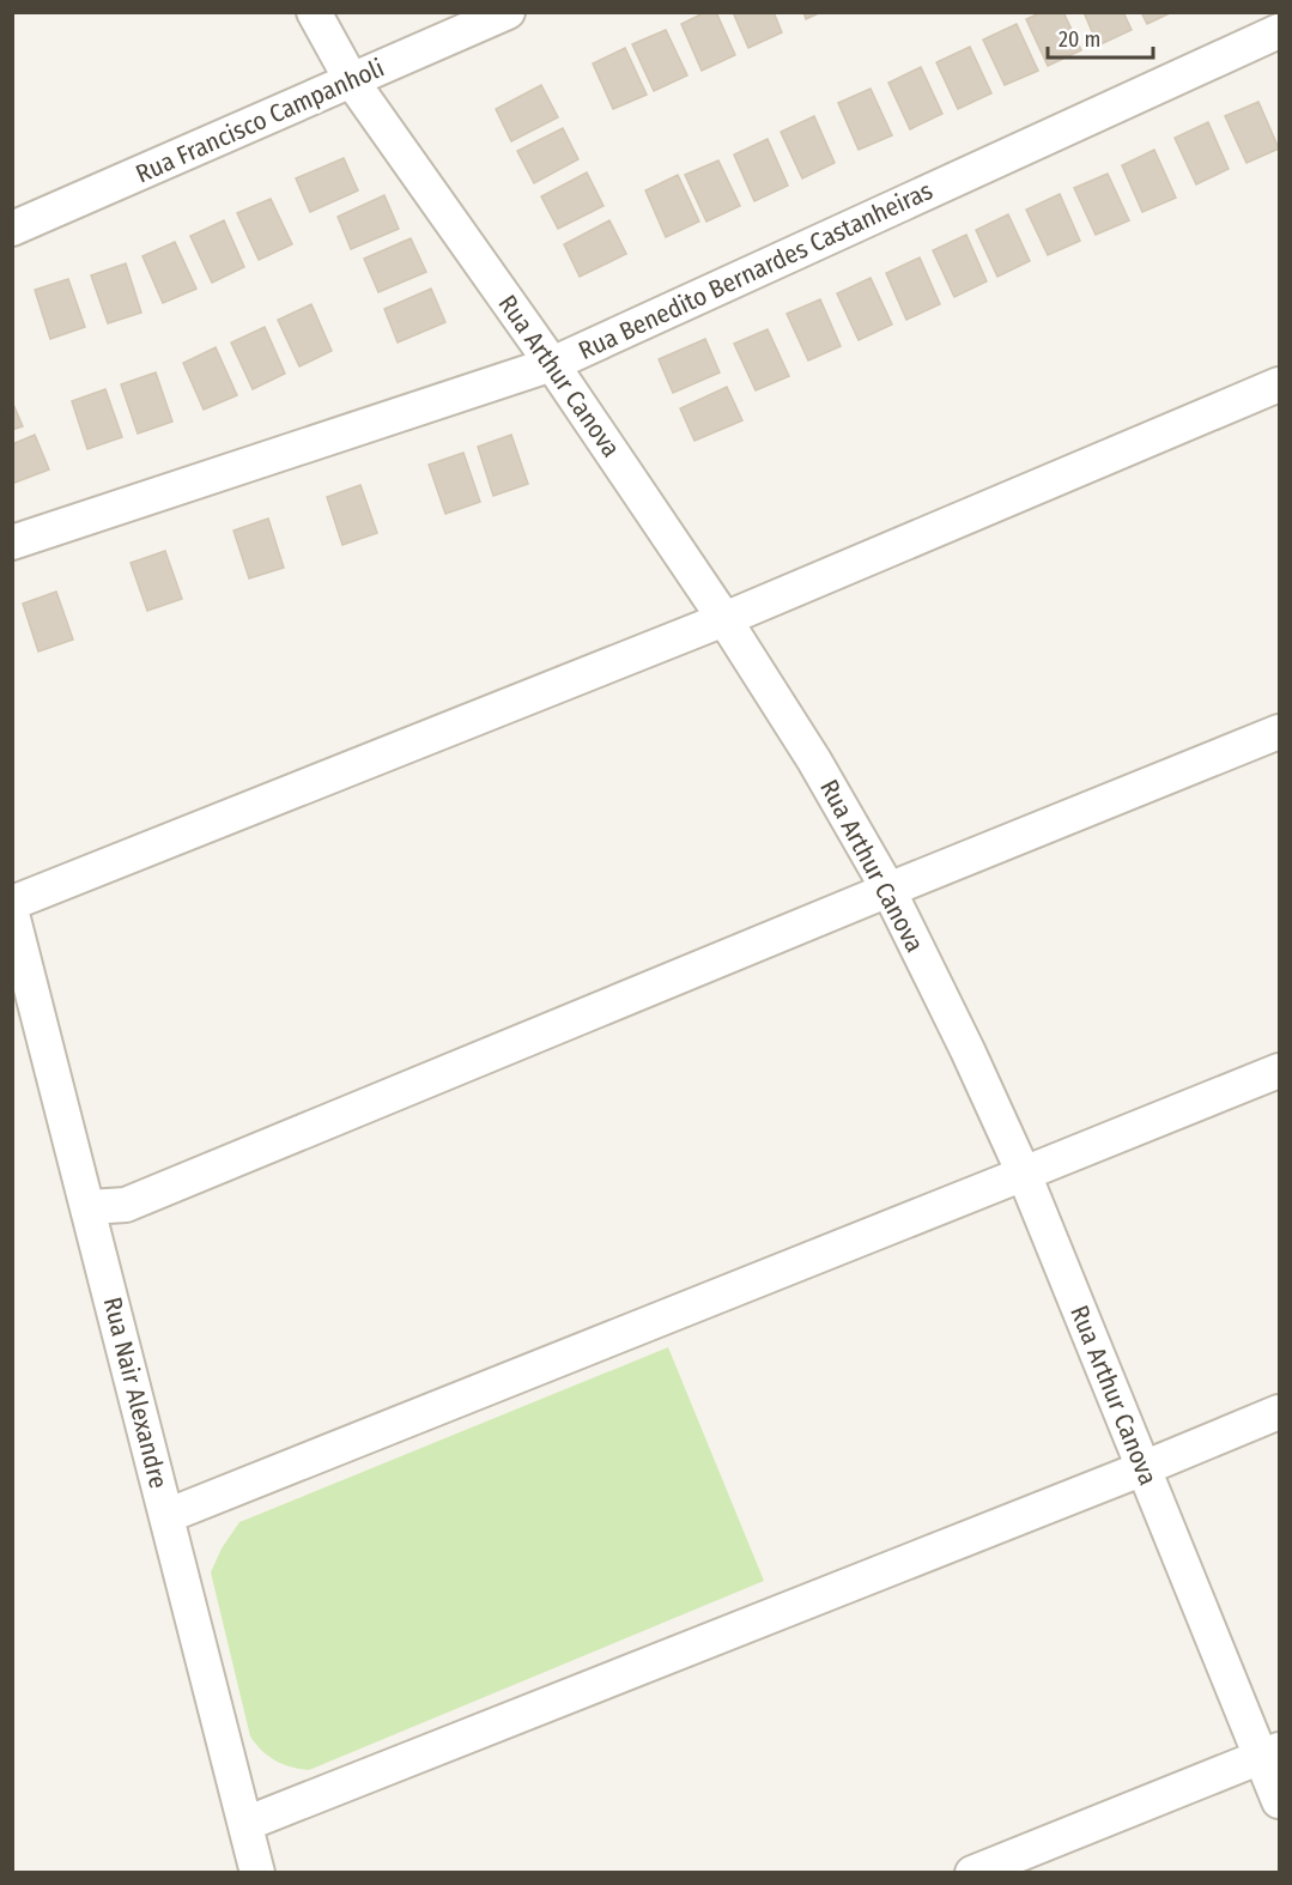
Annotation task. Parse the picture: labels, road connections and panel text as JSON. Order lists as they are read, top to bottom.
{
  "streets": {
    "street": [
      "Rua Francisco Campanholi",
      "Rua Benedito Bernardes Castanheiras",
      "Rua Arthur Canova",
      "Rua Nair Alexandre"
    ]
  },
  "crossings": [
    ["Rua Francisco Campanholi", "Rua Arthur Canova"],
    ["Rua Benedito Bernardes Castanheiras", "Rua Arthur Canova"]
  ],
  "scale_bar": "20 m"
}
